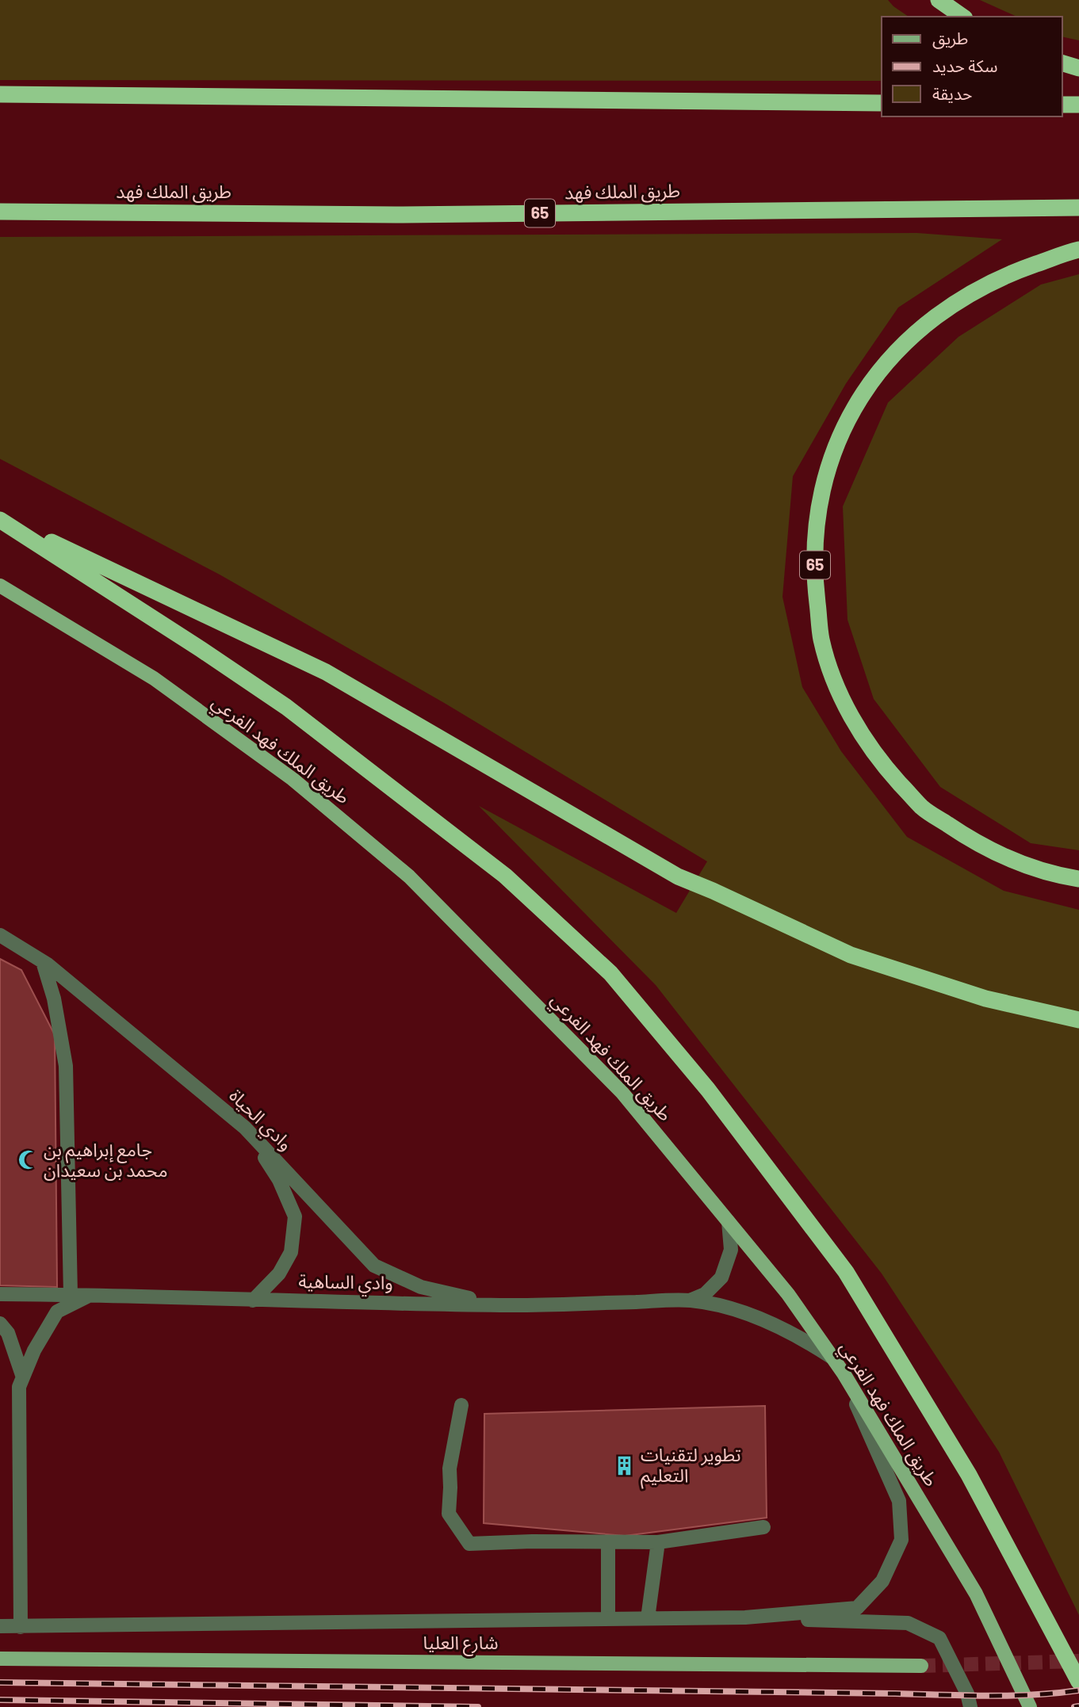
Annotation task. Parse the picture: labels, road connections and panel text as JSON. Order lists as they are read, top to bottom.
{
  "streets": {
    "highway": ["طريق الملك فهد", "65"],
    "main road": ["طريق الملك فهد الفرعي", "شارع العليا"],
    "lane": ["وادي الحياة", "وادي الساهية"]
  },
  "crossings": [
    ["طريق الملك فهد الفرعي", "وادي الساهية"],
    ["وادي الحياة", "وادي الساهية"]
  ],
  "places": {
    "mosque": ["جامع إبراهيم بن محمد بن سعيدان"],
    "building": ["تطوير لتقنيات التعليم"]
  },
  "legend": ["طريق", "سكة حديد", "حديقة"]
}
